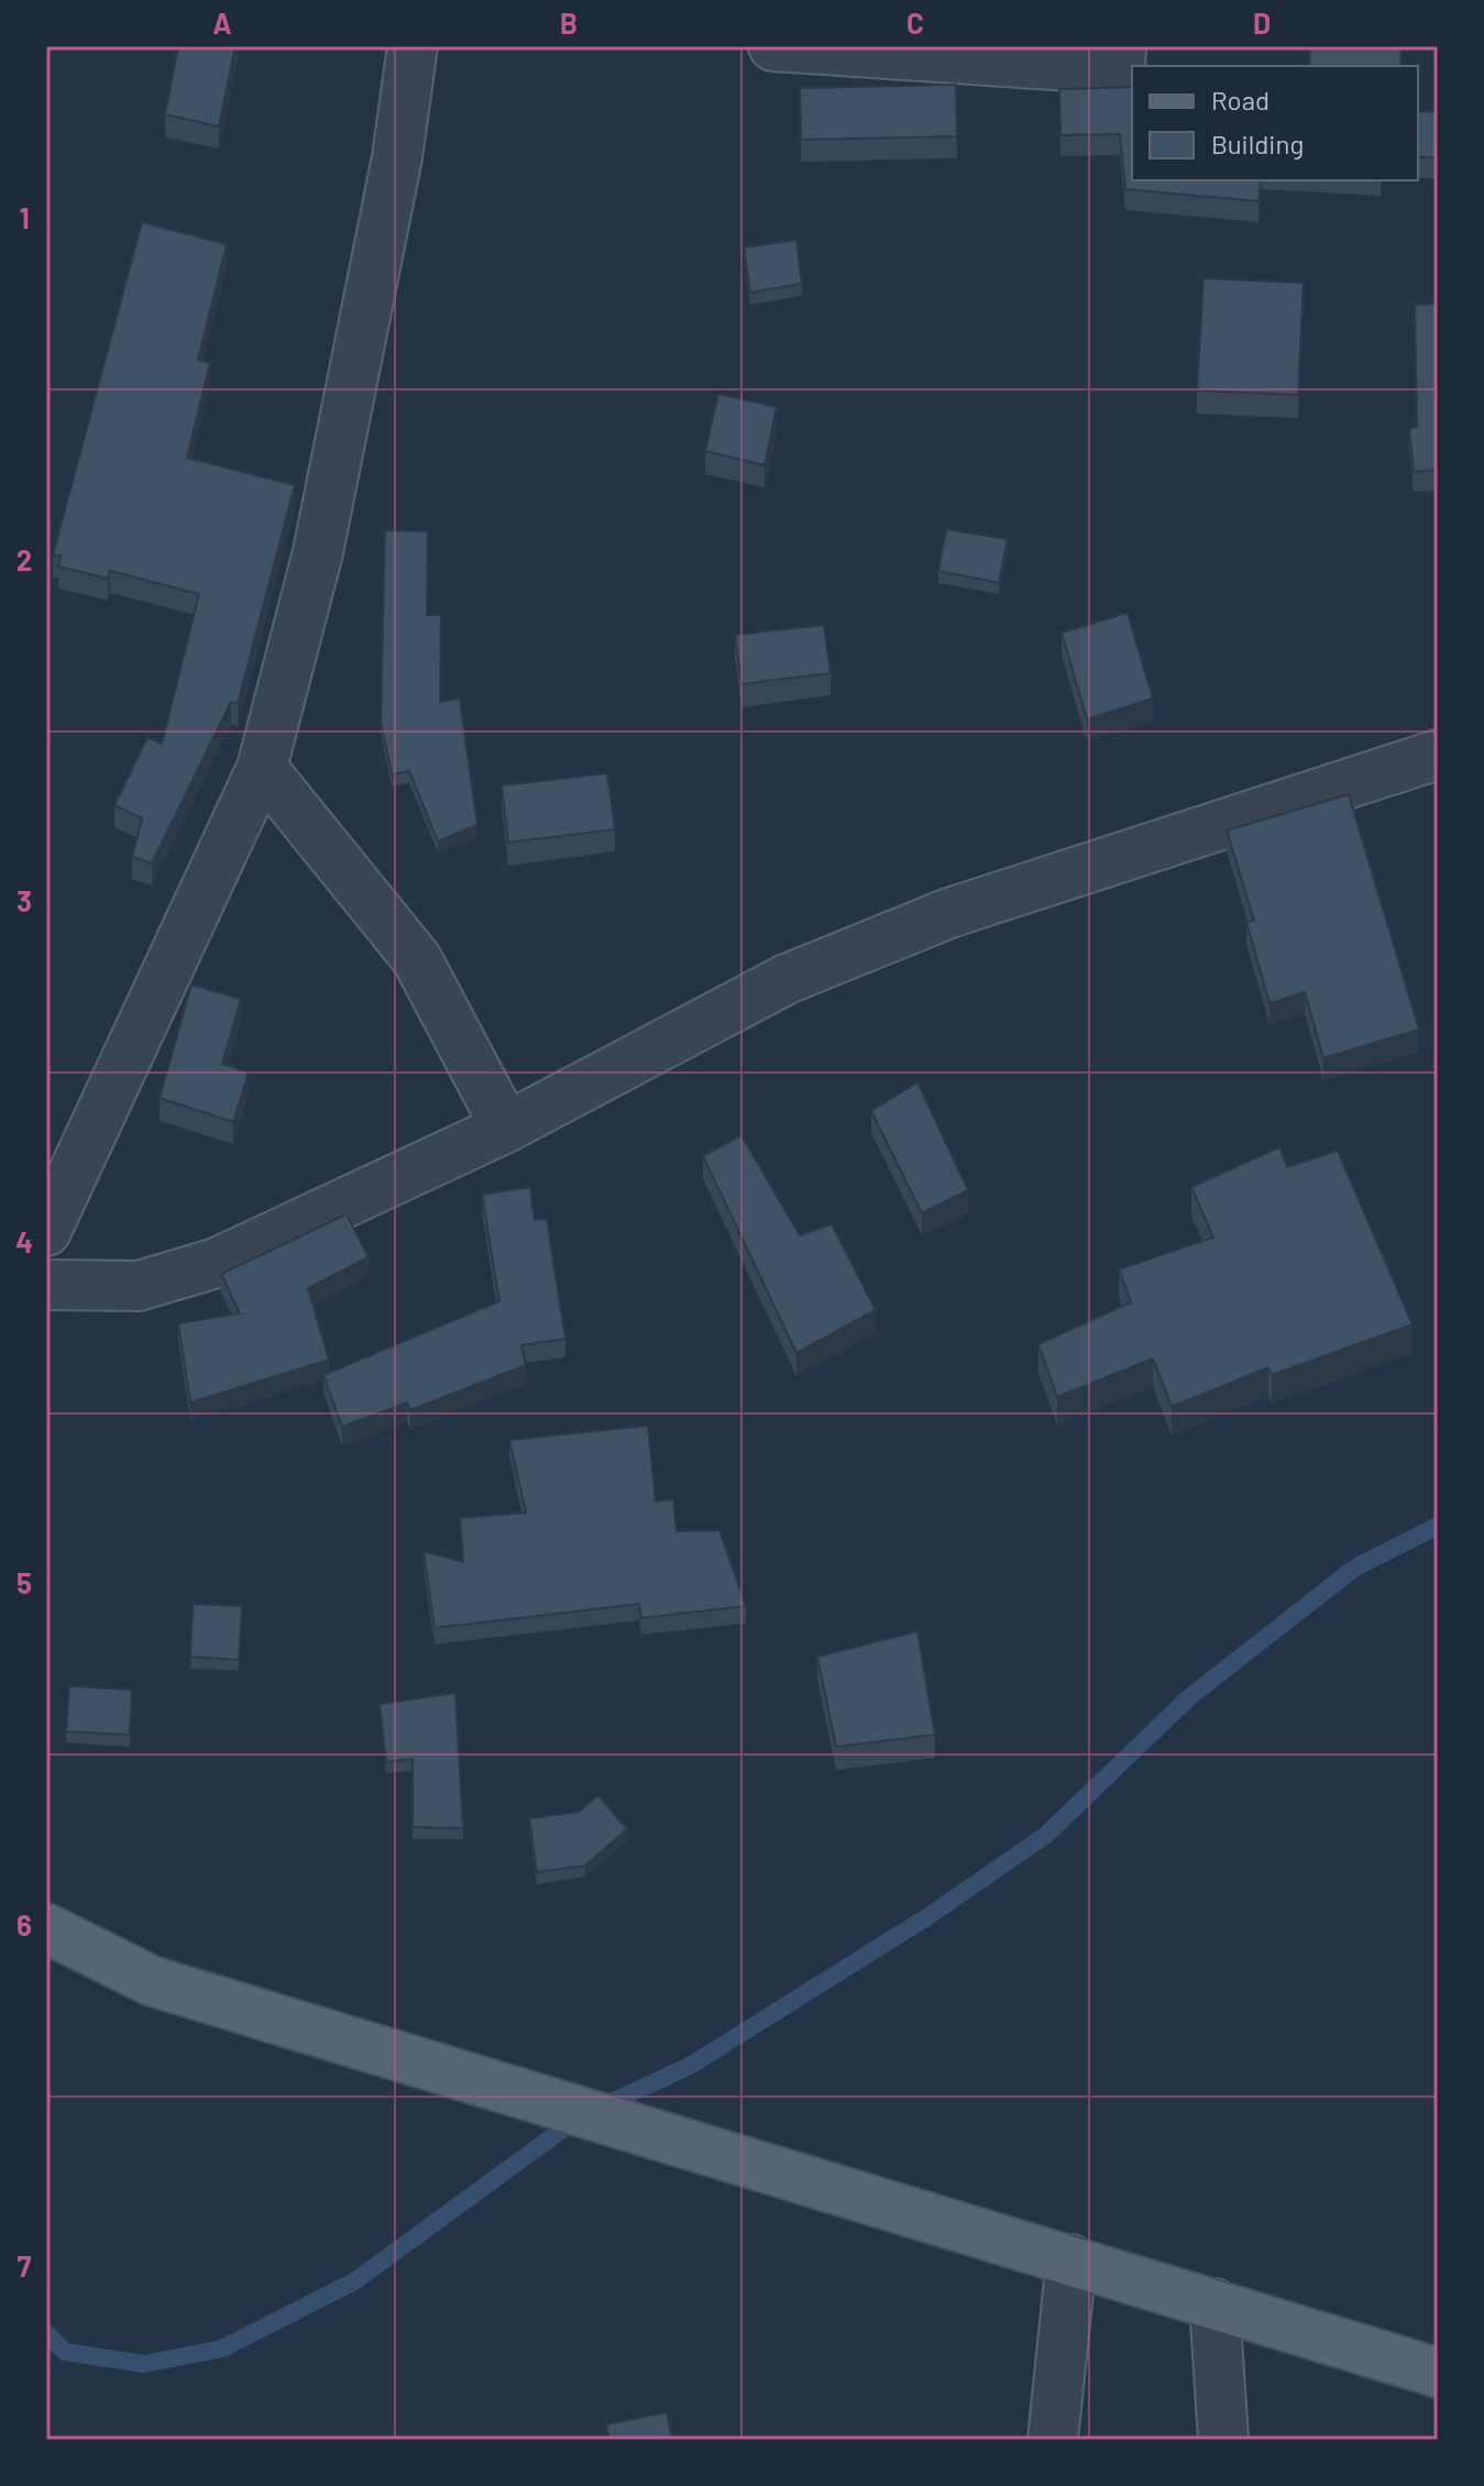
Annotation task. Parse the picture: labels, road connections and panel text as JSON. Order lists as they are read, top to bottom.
{
  "legend": ["Road", "Building"],
  "grid": {
    "columns": [
      "A",
      "B",
      "C",
      "D"
    ],
    "rows": [
      "1",
      "2",
      "3",
      "4",
      "5",
      "6",
      "7"
    ]
  }
}
